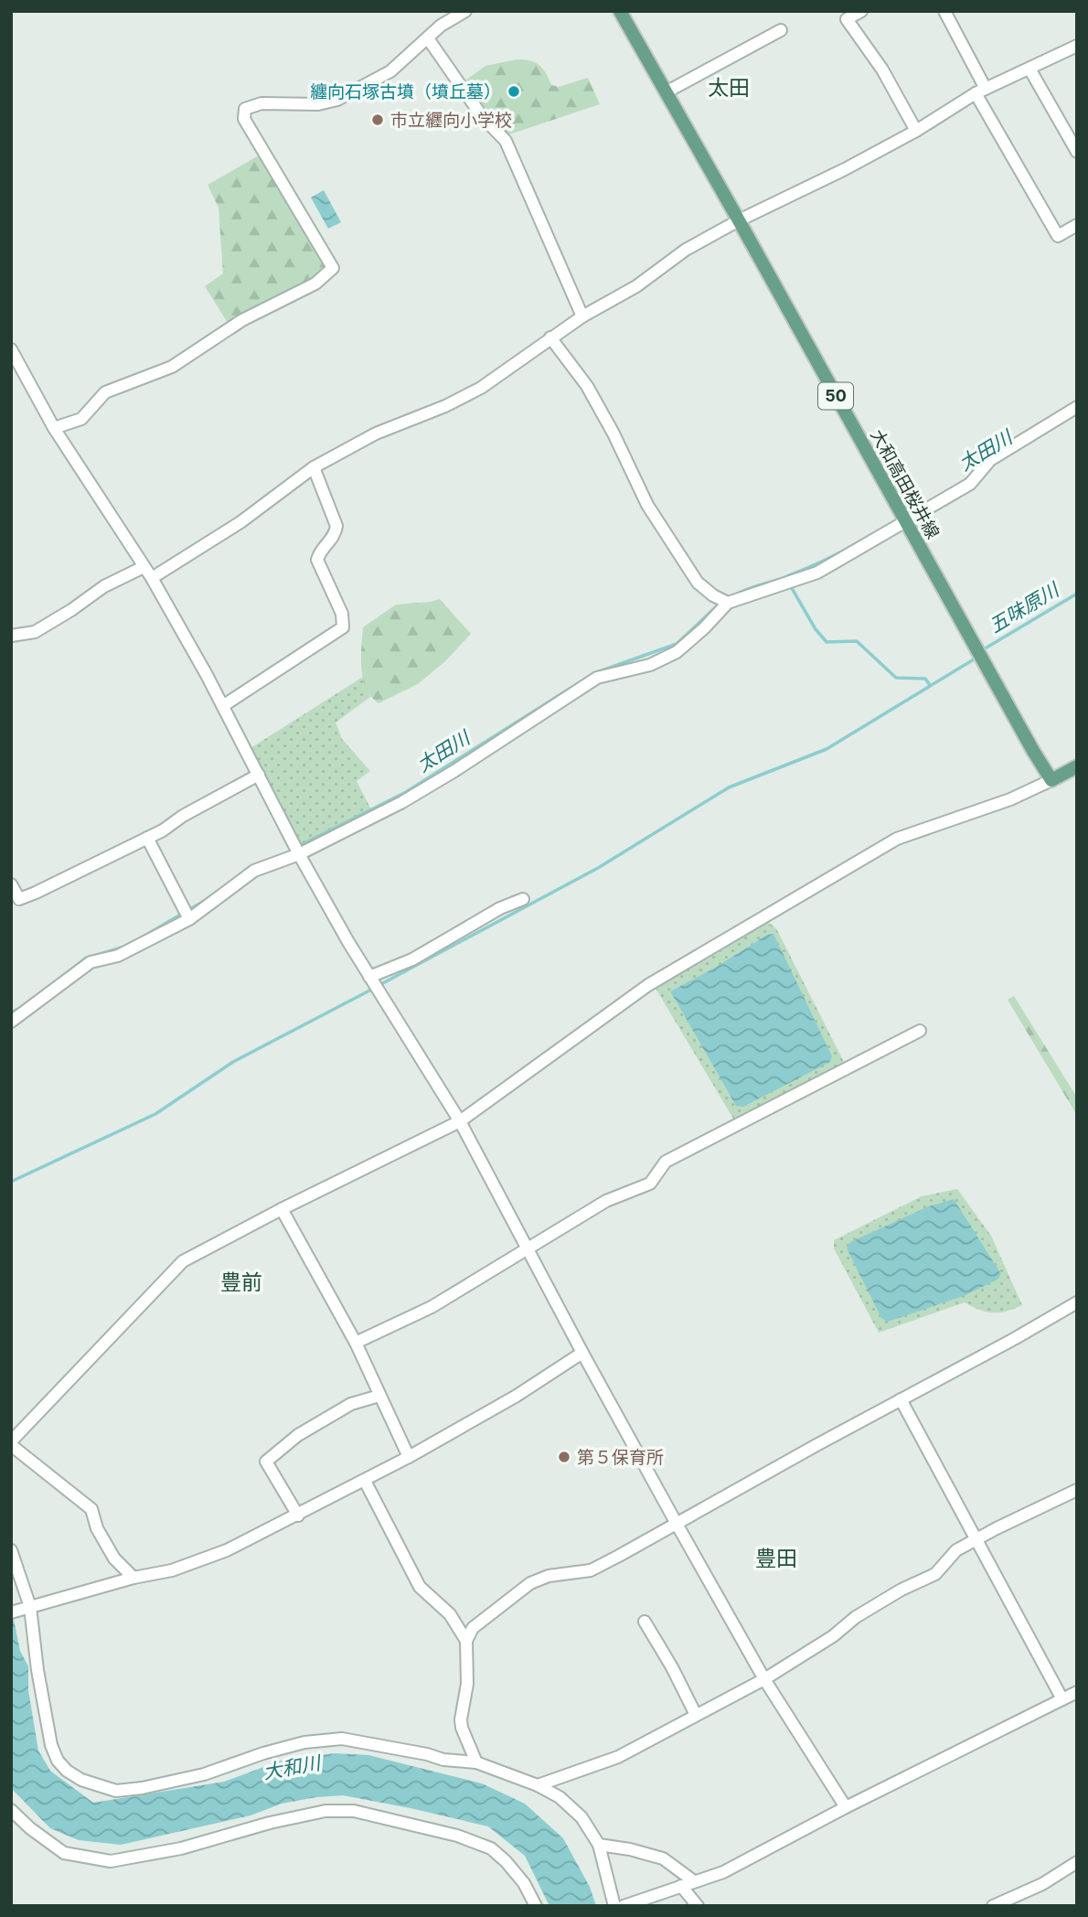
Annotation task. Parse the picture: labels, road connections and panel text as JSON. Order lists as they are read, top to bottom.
{
  "streets": {
    "main road": ["50", "大和高田桜井線"]
  },
  "districts": ["太田", "豊前", "豊田"],
  "water": ["太田川", "五味原川", "大和川"],
  "places": ["纏向石塚古墳（墳丘墓）", "市立纒向小学校", "第５保育所"]
}
